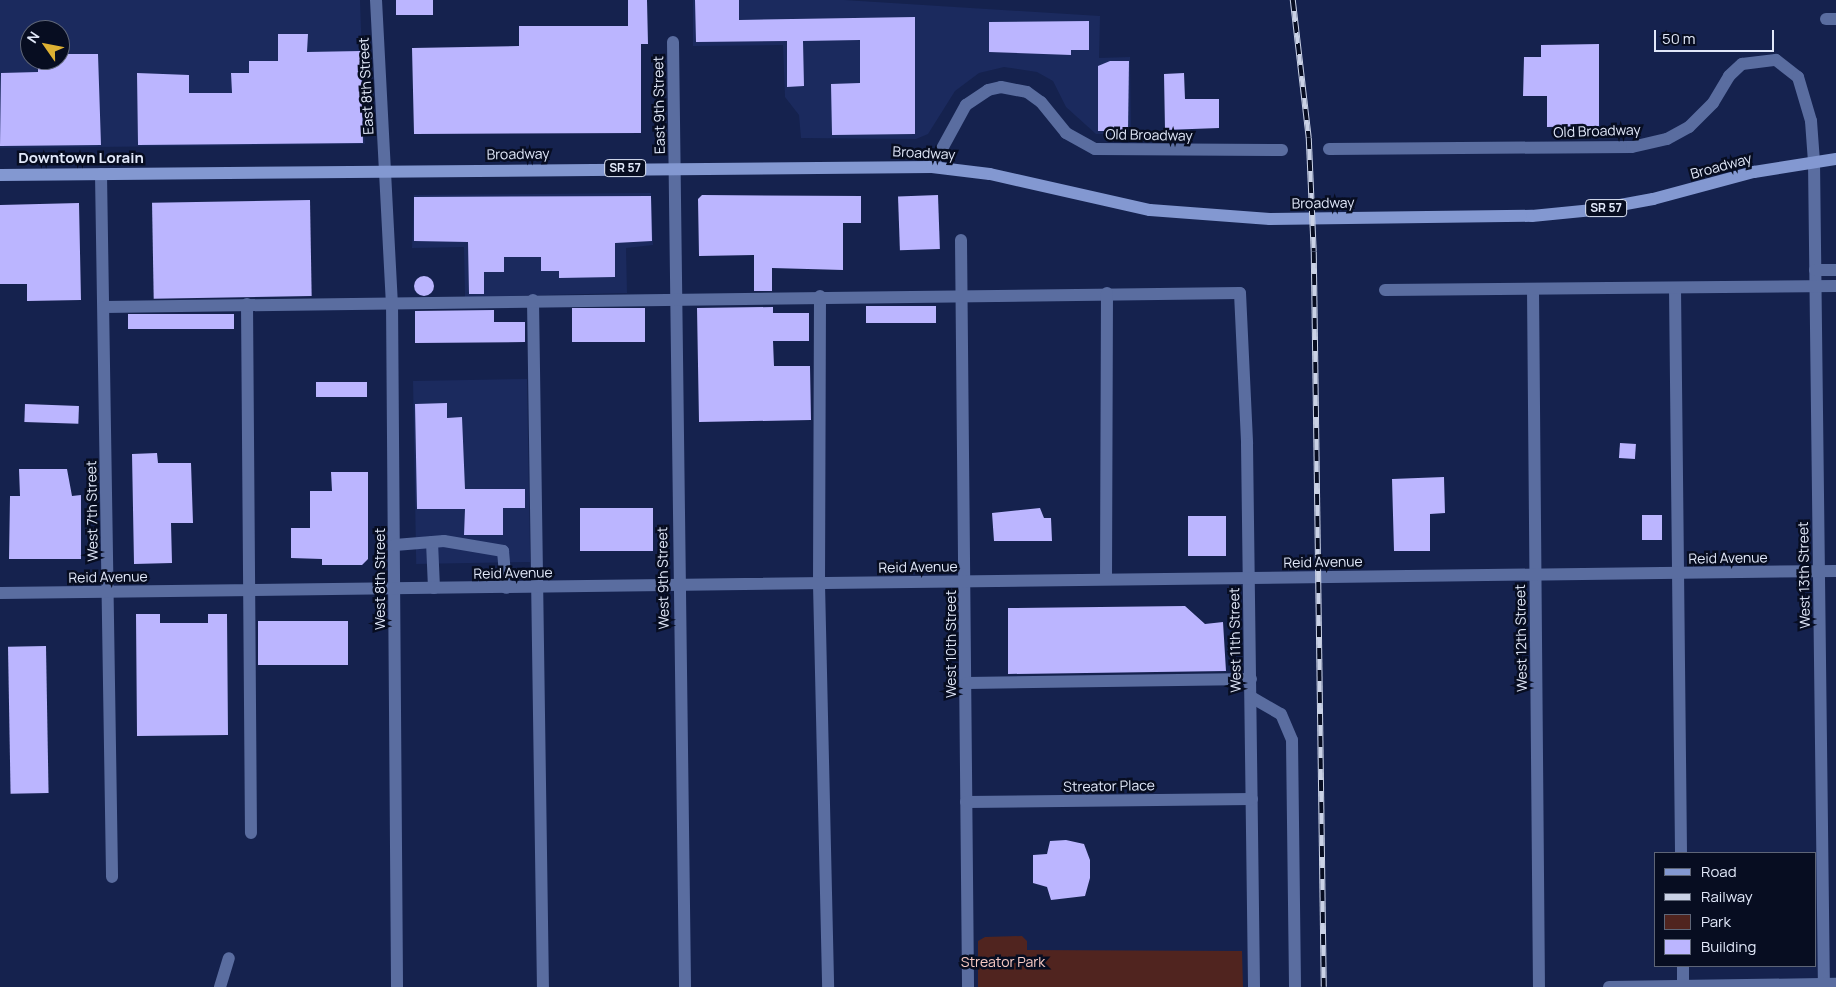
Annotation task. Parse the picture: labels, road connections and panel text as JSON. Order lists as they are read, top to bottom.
{
  "streets": {
    "main road": ["Broadway", "SR 57"],
    "street": [
      "East 8th Street",
      "East 9th Street",
      "Old Broadway",
      "West 7th Street",
      "Reid Avenue",
      "West 13th Street",
      "West 9th Street",
      "West 8th Street",
      "West 12th Street",
      "West 11th Street",
      "West 10th Street",
      "Streator Place"
    ]
  },
  "crossings": [
    ["East 8th Street", "Broadway"],
    ["East 8th Street", "West 8th Street"],
    ["East 9th Street", "Broadway"],
    ["East 9th Street", "West 9th Street"],
    ["Old Broadway", "Broadway"],
    ["Old Broadway", "West 13th Street"],
    ["Broadway", "West 7th Street"],
    ["Broadway", "West 13th Street"],
    ["Broadway", "West 9th Street"],
    ["Broadway", "West 8th Street"],
    ["West 7th Street", "Reid Avenue"],
    ["Reid Avenue", "West 13th Street"],
    ["Reid Avenue", "West 9th Street"],
    ["Reid Avenue", "West 8th Street"],
    ["Reid Avenue", "West 12th Street"],
    ["Reid Avenue", "West 11th Street"],
    ["Reid Avenue", "West 10th Street"],
    ["West 11th Street", "Streator Place"],
    ["West 10th Street", "Streator Place"]
  ],
  "districts": ["Downtown Lorain"],
  "parks": ["Streator Park"],
  "legend": [
    "Road",
    "Railway",
    "Park",
    "Building"
  ],
  "scale_bar": "50 m",
  "north": "top left"
}
